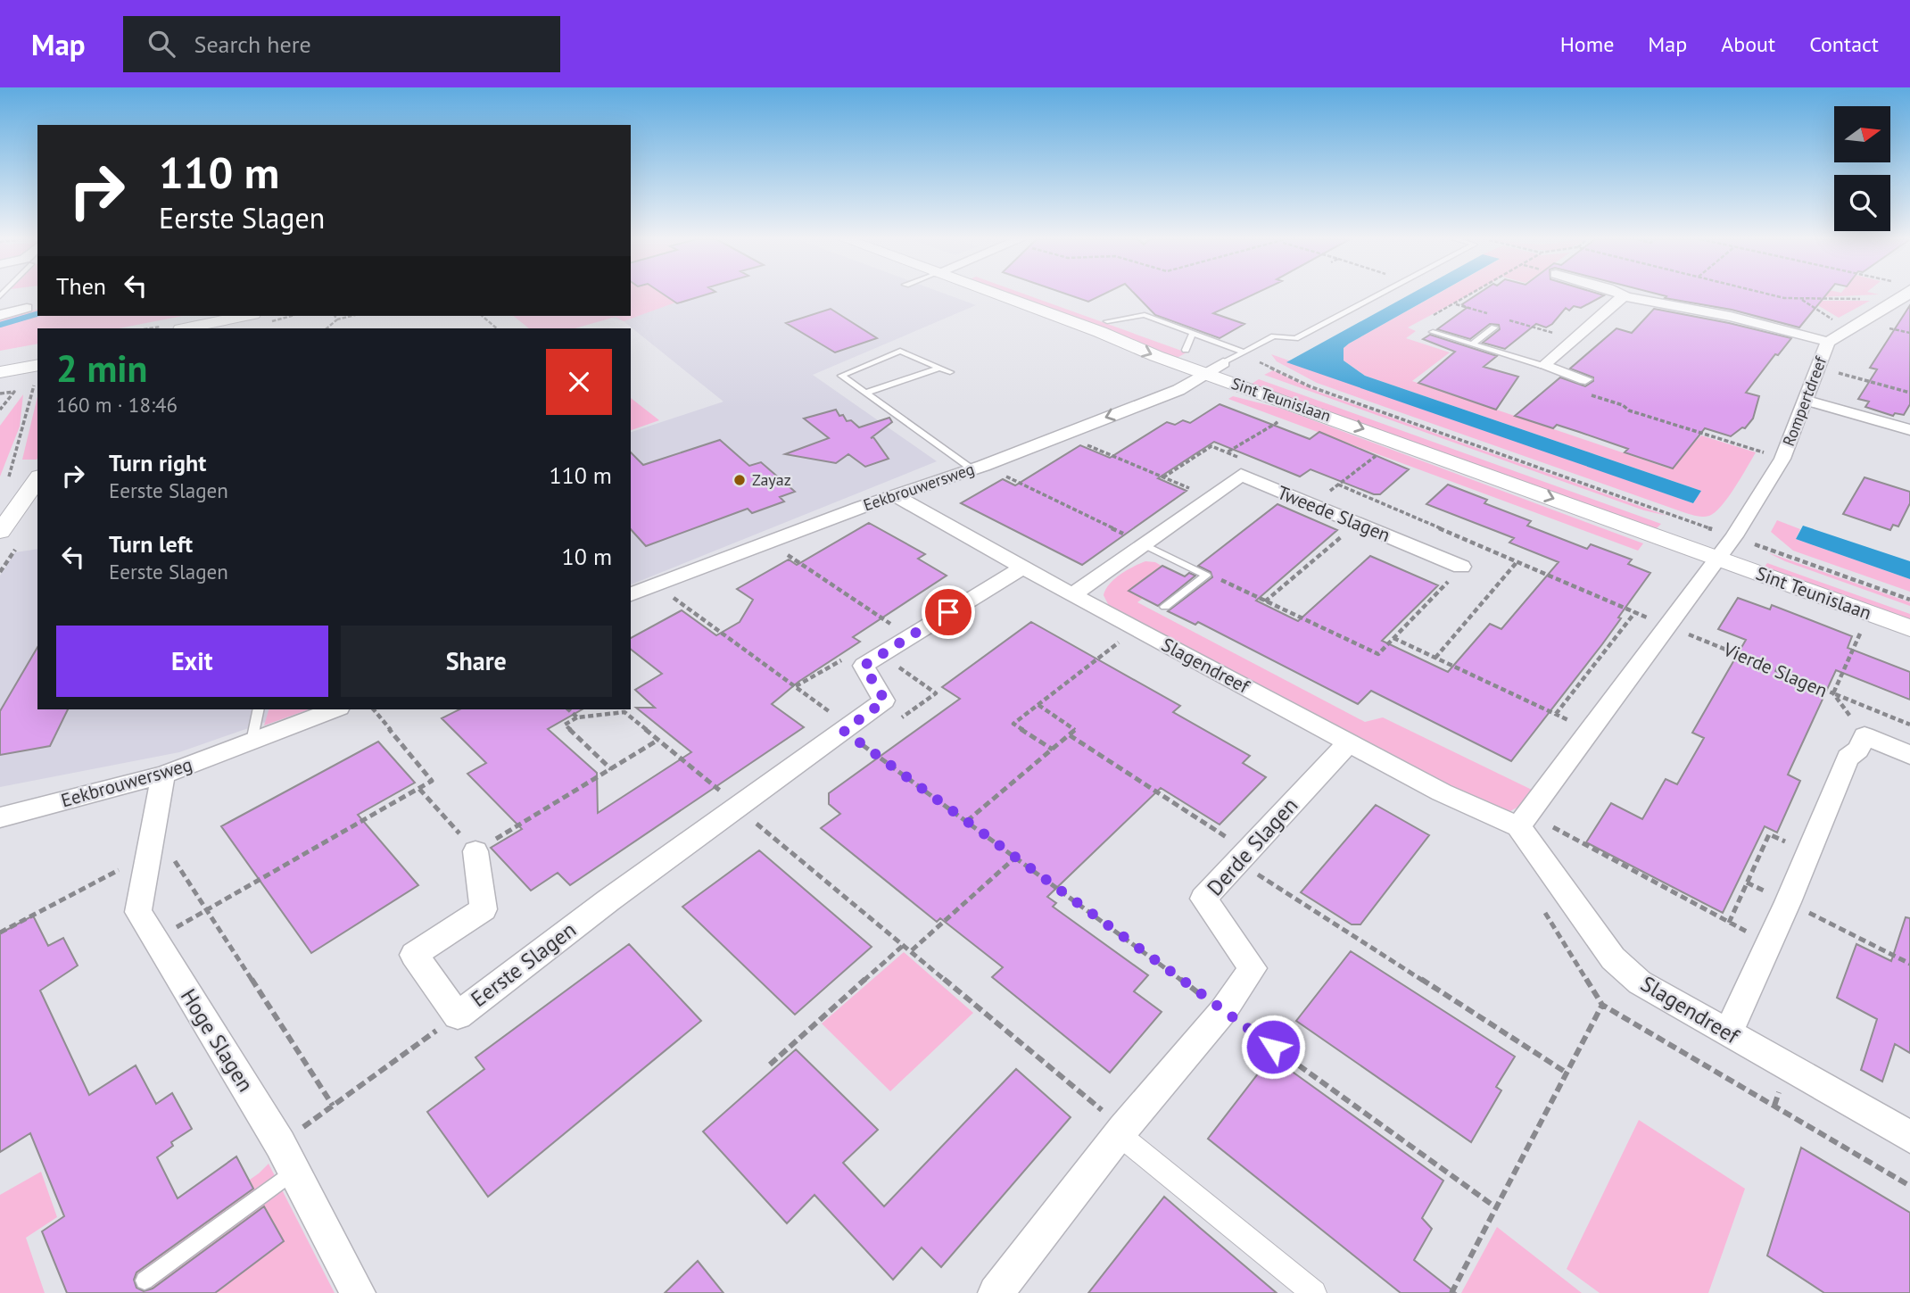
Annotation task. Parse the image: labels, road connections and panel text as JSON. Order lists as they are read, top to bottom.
{
  "streets": {
    "street": [
      "Sint Teunislaan",
      "Rompertdreef",
      "Eekbrouwersweg",
      "Tweede Slagen",
      "Slagendreef",
      "Derde Slagen",
      "Eerste Slagen",
      "Hoge Slagen"
    ],
    "path": ["Vierde Slagen"]
  },
  "crossings": [
    ["Sint Teunislaan", "Rompertdreef"],
    ["Sint Teunislaan", "Eekbrouwersweg"],
    ["Eekbrouwersweg", "Slagendreef"],
    ["Eekbrouwersweg", "Hoge Slagen"],
    ["Slagendreef", "Derde Slagen"]
  ],
  "places": ["Zayaz"],
  "north": "right",
  "page": {
    "header": "Map",
    "search": "Search here",
    "nav": [
      "Home",
      "Map",
      "About",
      "Contact"
    ],
    "turn": ["110 m", "Eerste Slagen"],
    "then": "Then",
    "heading": ["2 min", "160 m · 18:46"],
    "list": [
      {
        "name": "Turn right",
        "note": "Eerste Slagen",
        "value": "110 m"
      },
      {
        "name": "Turn left",
        "note": "Eerste Slagen",
        "value": "10 m"
      }
    ],
    "buttons": ["Exit", "Share"]
  }
}
